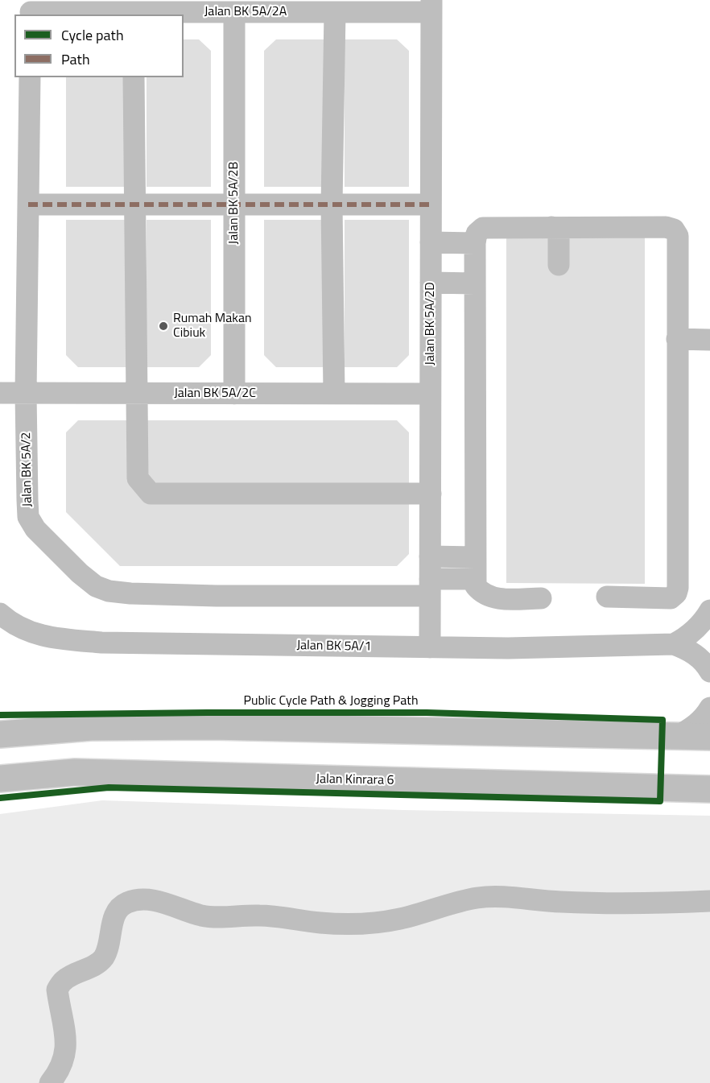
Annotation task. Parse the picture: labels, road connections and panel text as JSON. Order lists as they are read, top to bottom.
{
  "streets": {
    "main road": ["Jalan Kinrara 6"],
    "street": [
      "Jalan BK 5A/2A",
      "Jalan BK 5A/2B",
      "Jalan BK 5A/2D",
      "Jalan BK 5A/2C",
      "Jalan BK 5A/2",
      "Jalan BK 5A/1"
    ],
    "cycle path": ["Public Cycle Path & Jogging Path"]
  },
  "crossings": [
    ["Jalan BK 5A/2A", "Jalan BK 5A/2B"],
    ["Jalan BK 5A/2A", "Jalan BK 5A/2D"],
    ["Jalan BK 5A/2B", "Jalan BK 5A/2C"],
    ["Jalan BK 5A/2D", "Jalan BK 5A/2C"],
    ["Jalan BK 5A/2D", "Jalan BK 5A/2"],
    ["Jalan BK 5A/2D", "Jalan BK 5A/1"],
    ["Jalan BK 5A/2C", "Jalan BK 5A/2"]
  ],
  "places": ["Rumah Makan Cibiuk"],
  "legend": ["Cycle path", "Path"]
}
